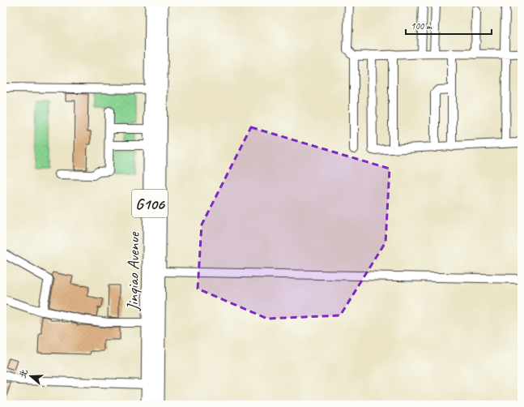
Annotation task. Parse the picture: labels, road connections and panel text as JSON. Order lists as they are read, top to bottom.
{
  "streets": {
    "highway": ["G106", "Jinqiao Avenue"]
  },
  "scale_bar": "100 m",
  "north": "left"
}
